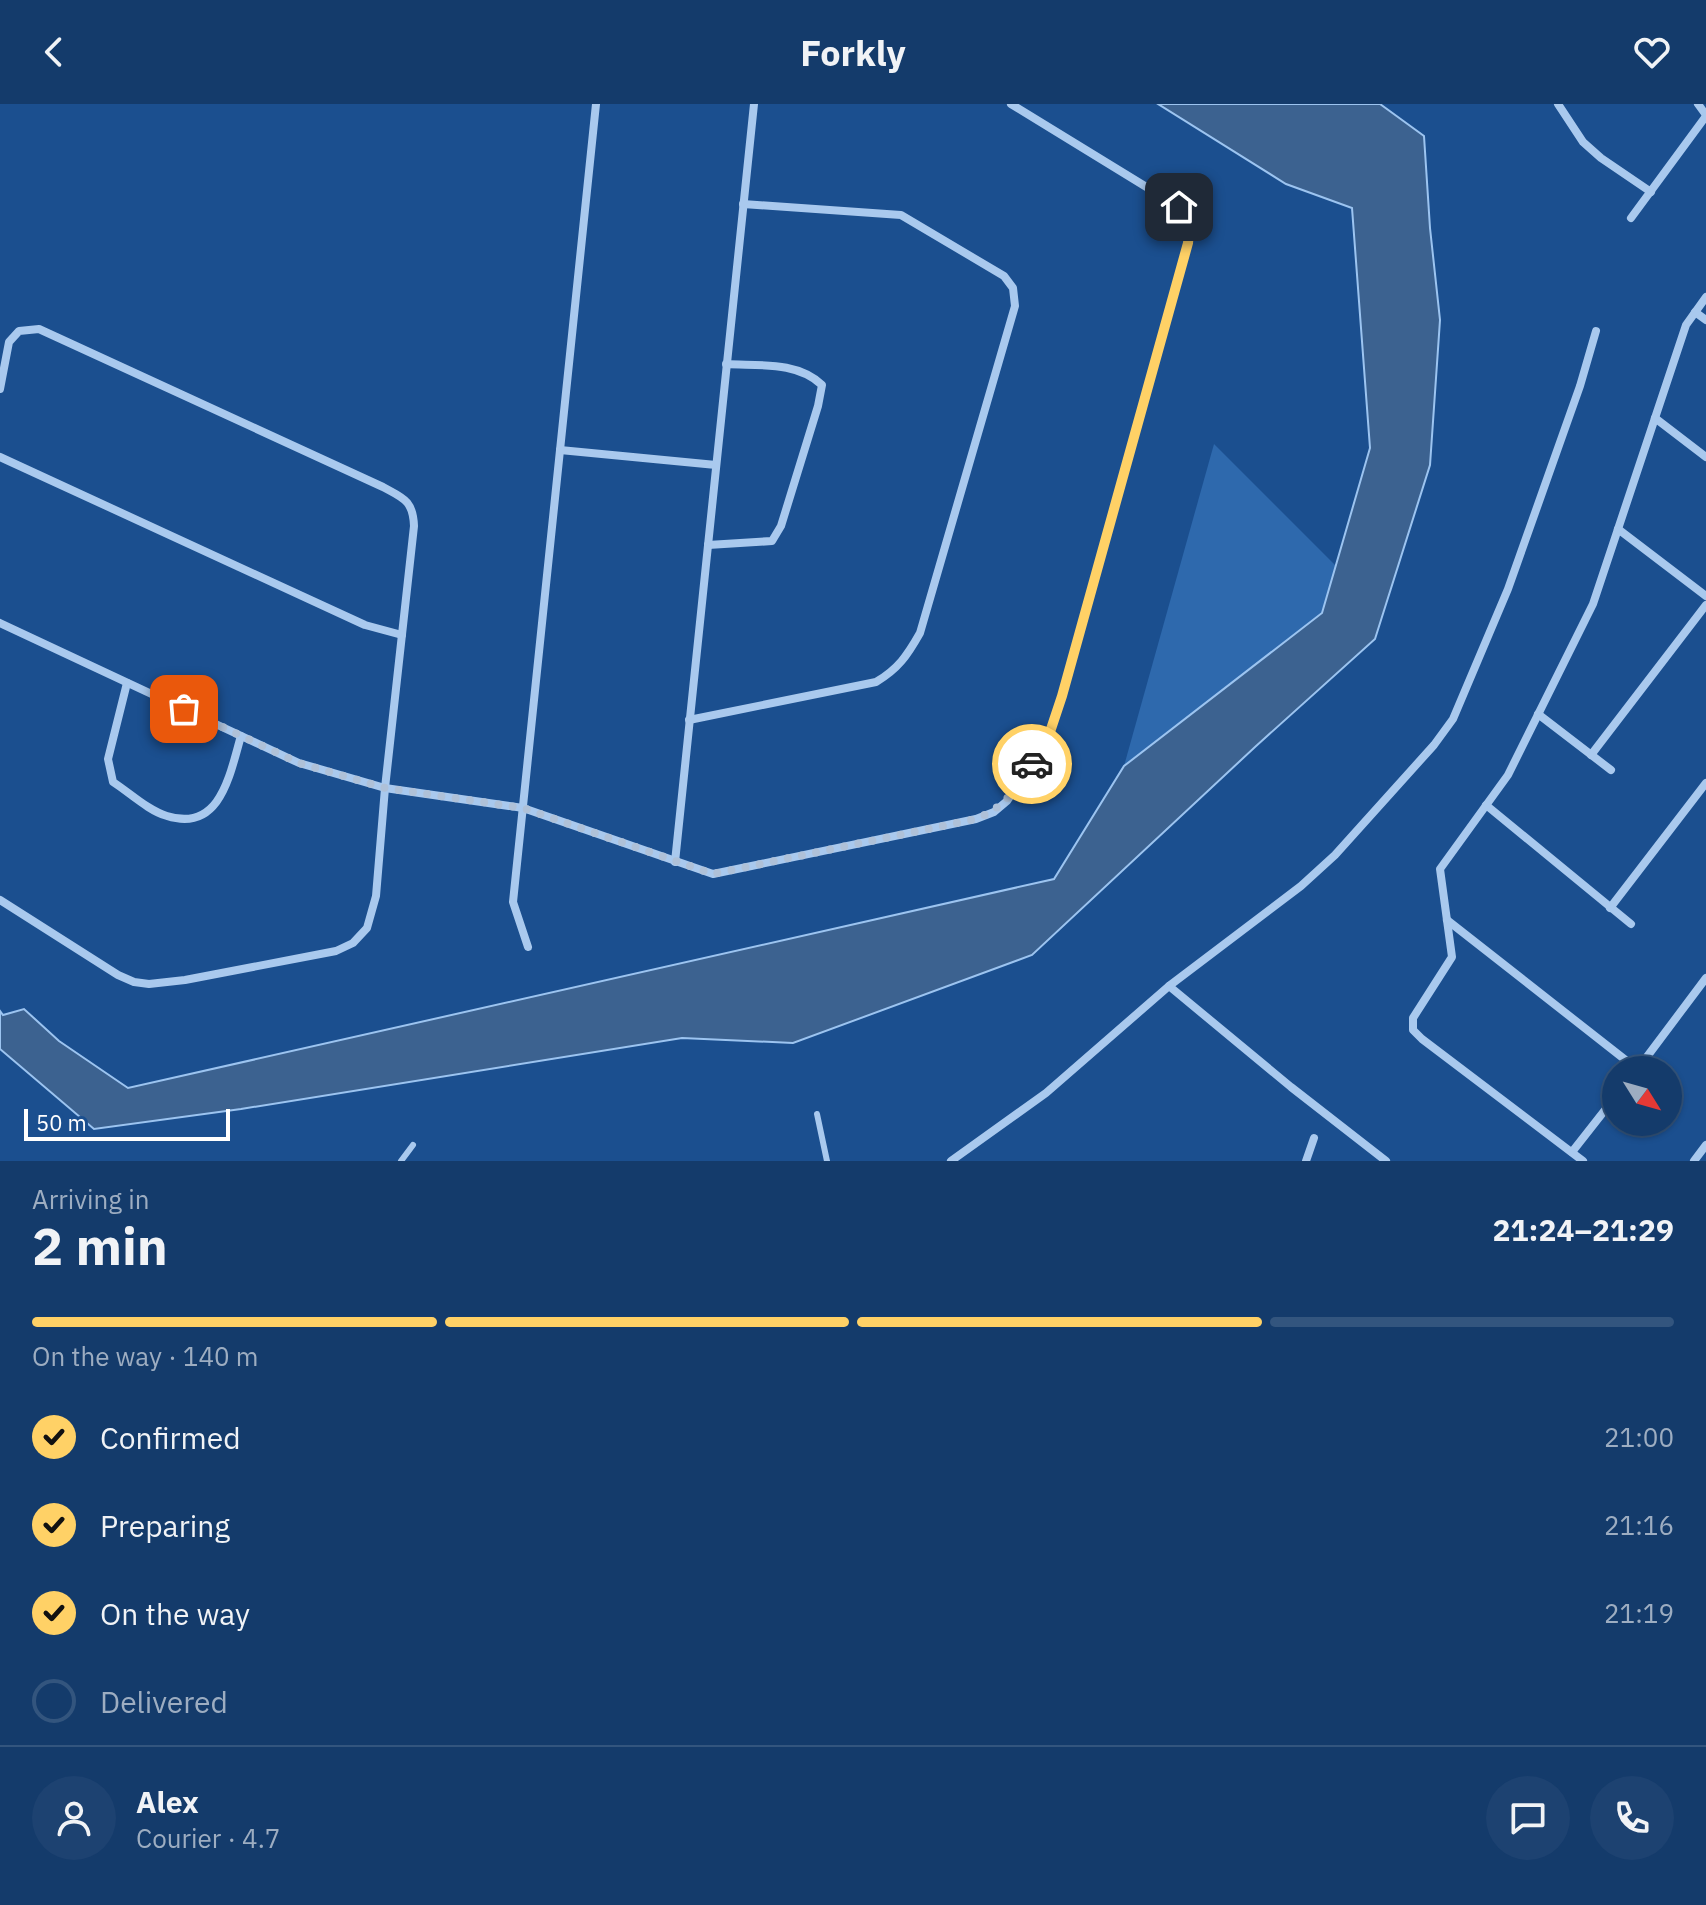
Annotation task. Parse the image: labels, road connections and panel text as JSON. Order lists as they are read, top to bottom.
{
  "scale_bar": "50 m",
  "north": "bottom right",
  "page": {
    "header": "Forkly",
    "scale": "50 m",
    "heading": ["2 min", "Arriving in", "21:24–21:29"],
    "panel": ["Alex", "Courier · 4.7"],
    "bar": "On the way · 140 m",
    "list": [
      ["Confirmed", "21:00"],
      ["Preparing", "21:16"],
      ["On the way", "21:19"],
      "Delivered"
    ]
  }
}
